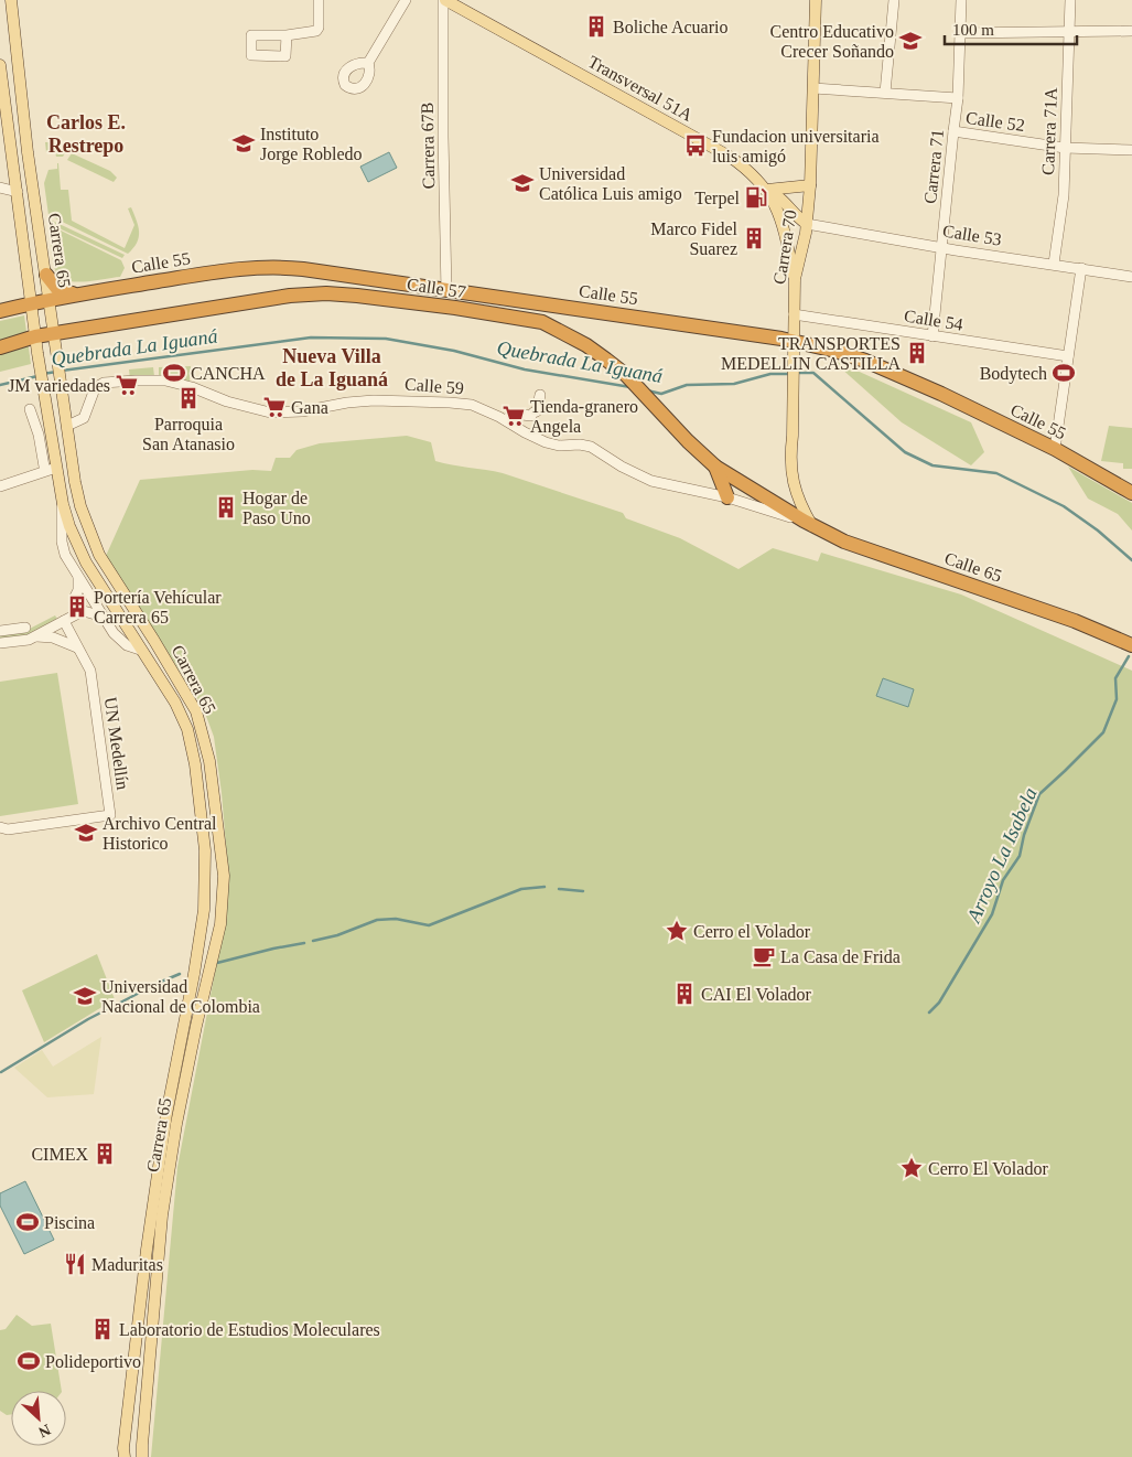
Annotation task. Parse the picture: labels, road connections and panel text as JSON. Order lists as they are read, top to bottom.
{
  "streets": {
    "highway": ["Calle 55", "Calle 57", "Calle 65"],
    "main road": ["Transversal 51A", "Carrera 70", "Carrera 65"],
    "street": [
      "Calle 52",
      "Carrera 71A",
      "Carrera 67B",
      "Carrera 71",
      "Calle 53",
      "Calle 54",
      "Calle 59",
      "UN Medellín"
    ]
  },
  "crossings": [
    ["Transversal 51A", "Carrera 67B"],
    ["Transversal 51A", "Calle 53"],
    ["Transversal 51A", "Carrera 70"],
    ["Calle 52", "Carrera 71A"],
    ["Calle 52", "Carrera 71"],
    ["Calle 52", "Carrera 70"],
    ["Carrera 71A", "Calle 53"],
    ["Carrera 67B", "Calle 55"],
    ["Carrera 71", "Calle 53"],
    ["Carrera 71", "Calle 54"],
    ["Calle 53", "Carrera 70"],
    ["Carrera 70", "Calle 55"],
    ["Carrera 70", "Calle 57"],
    ["Carrera 70", "Calle 54"],
    ["Carrera 70", "Calle 59"],
    ["Carrera 70", "Calle 65"],
    ["Carrera 65", "Calle 55"],
    ["Carrera 65", "Calle 57"],
    ["Carrera 65", "Calle 59"],
    ["Calle 57", "Calle 59"],
    ["Calle 57", "Calle 65"],
    ["Calle 59", "Calle 65"]
  ],
  "districts": ["Carlos E. Restrepo", "Nueva Villa de La Iguaná"],
  "water": ["Quebrada La Iguaná", "Arroyo La Isabela"],
  "places": {
    "building": [
      "Boliche Acuario",
      "Marco Fidel Suarez",
      "TRANSPORTES MEDELLIN CASTILLA",
      "Parroquia San Atanasio",
      "Hogar de Paso Uno",
      "Portería Vehícular Carrera 65",
      "CAI El Volador",
      "CIMEX",
      "Laboratorio de Estudios Moleculares"
    ],
    "school or university": [
      "Centro Educativo Crecer Soñando",
      "Instituto Jorge Robledo",
      "Universidad Católica Luis amigo",
      "Archivo Central Historico",
      "Universidad Nacional de Colombia"
    ],
    "bus stop": ["Fundacion universitaria luis amigó"],
    "fuel station": ["Terpel"],
    "sports": [
      "CANCHA",
      "Bodytech",
      "Piscina",
      "Polideportivo"
    ],
    "supermarket": ["JM variedades", "Gana", "Tienda-granero Angela"],
    "place": ["Cerro el Volador", "Cerro El Volador"],
    "cafe": ["La Casa de Frida"],
    "restaurant": ["Maduritas"]
  },
  "scale_bar": "100 m",
  "north": "bottom right"
}
